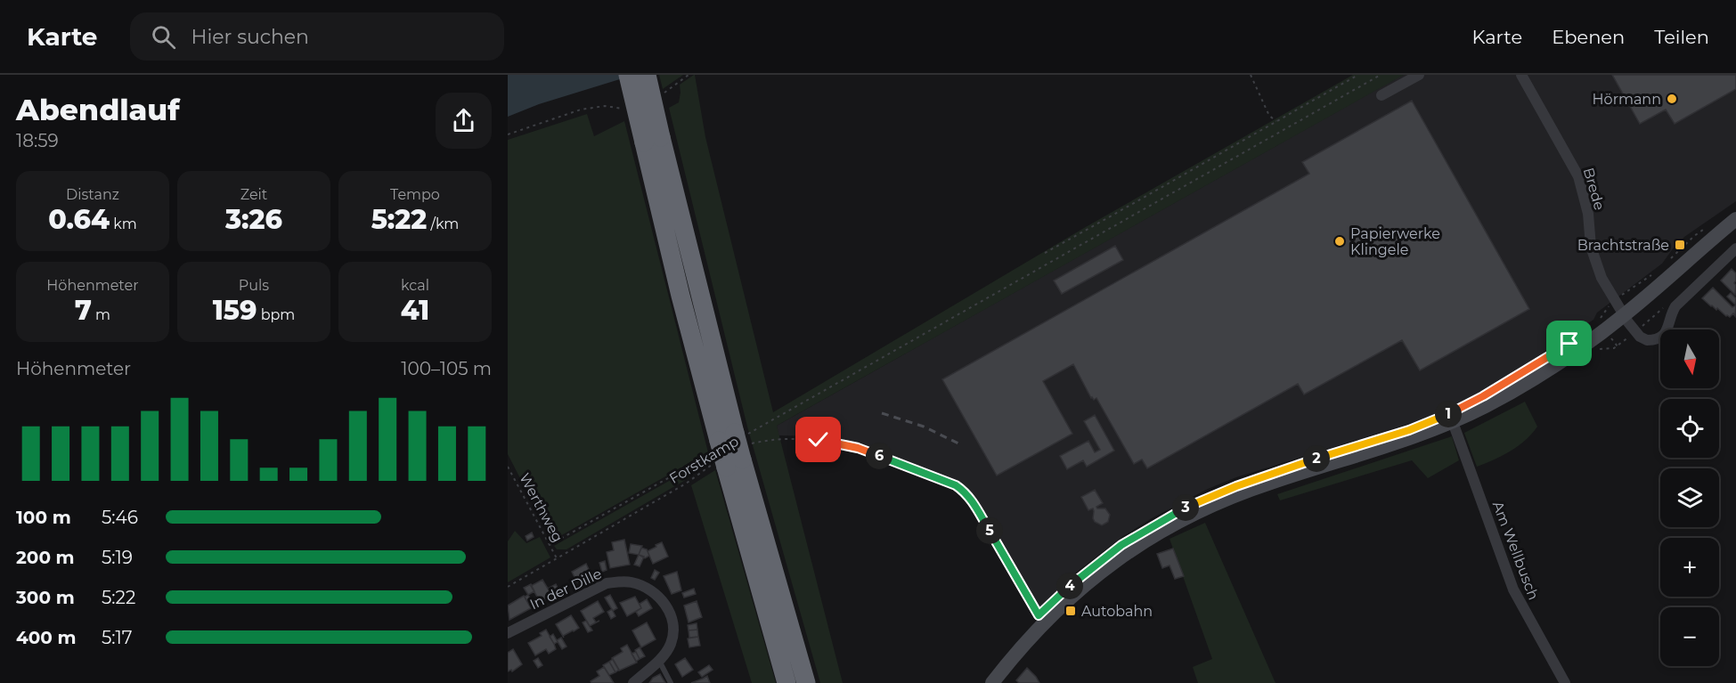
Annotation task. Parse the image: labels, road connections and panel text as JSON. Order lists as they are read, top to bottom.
{
  "streets": {
    "street": ["Brede", "Am Wellbusch", "In der Dille"],
    "path": ["Forstkamp", "Werthweg"]
  },
  "crossings": [
    ["Forstkamp", "Werthweg"]
  ],
  "places": {
    "other": ["Hörmann", "Papierwerke Klingele"],
    "transit": ["Brachtstraße", "Autobahn"]
  },
  "north": "bottom",
  "page": {
    "header": "Karte",
    "search": "Hier suchen",
    "nav": ["Karte", "Ebenen", "Teilen"],
    "heading": ["Abendlauf", "18:59"],
    "stats": [
      ["Distanz", "0.64 km"],
      ["Zeit", "3:26"],
      ["Tempo", "5:22 /km"],
      ["Höhenmeter", "7 m"],
      ["Puls", "159 bpm"],
      ["kcal", "41"]
    ],
    "map_buttons": ["+", "−"],
    "chart": ["Höhenmeter", "100–105 m"],
    "pins": [
      "1",
      "6",
      "2",
      "3",
      "5",
      "4"
    ],
    "list": [
      {
        "name": "100 m",
        "note": "5:46"
      },
      {
        "name": "200 m",
        "note": "5:19"
      },
      {
        "name": "300 m",
        "note": "5:22"
      },
      {
        "name": "400 m",
        "note": "5:17"
      }
    ]
  }
}
